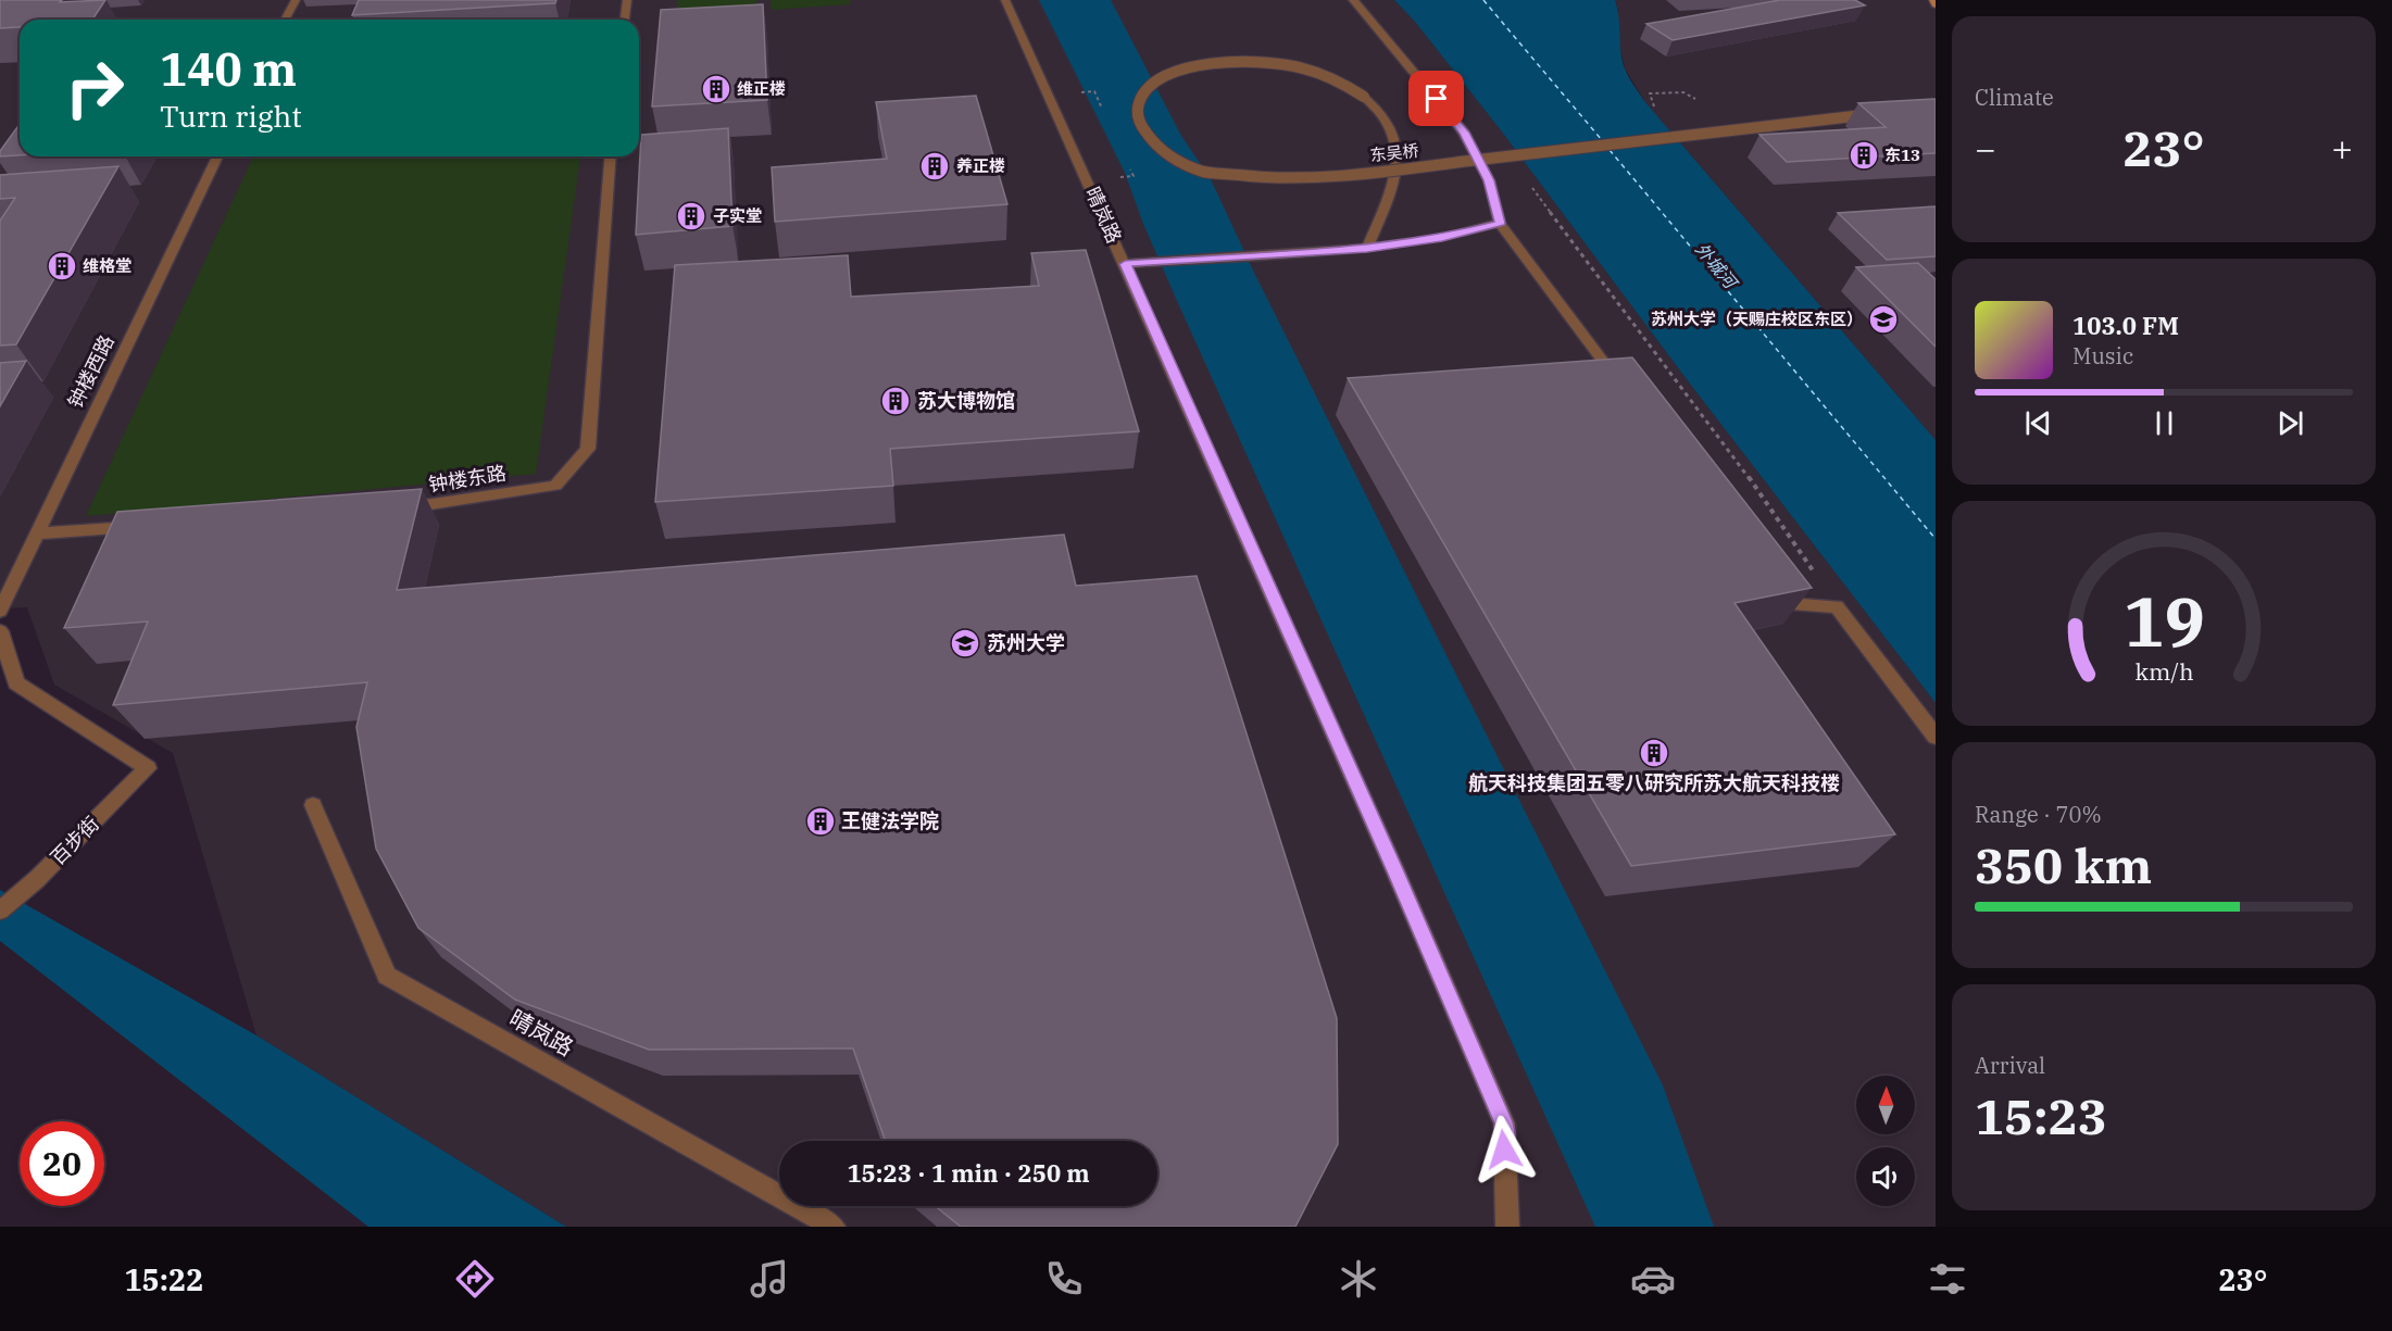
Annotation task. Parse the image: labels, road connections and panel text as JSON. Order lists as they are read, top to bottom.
{
  "streets": {
    "lane": [
      "东吴桥",
      "晴岚路",
      "钟楼西路",
      "钟楼东路",
      "百步街"
    ]
  },
  "water": ["外城河"],
  "places": {
    "building": [
      "维正楼",
      "东13",
      "养正楼",
      "子实堂",
      "维格堂",
      "苏大博物馆",
      "航天科技集团五零八研究所苏大航天科技楼",
      "王健法学院"
    ],
    "school or university": ["苏州大学（天赐庄校区东区）", "苏州大学"]
  },
  "north": "top",
  "page": {
    "tile": [
      "Climate",
      ["Range · 70%", "350 km"],
      ["Arrival", "15:23"]
    ],
    "turn": ["140 m", "Turn right"],
    "heat": ["−", "23°", "+"],
    "song": ["103.0 FM", "Music"],
    "limit": "20",
    "trip": "15:23 · 1 min · 250 m",
    "tabs": ["15:22", "23°"],
    "gauge": ["19", "km/h"]
  }
}
